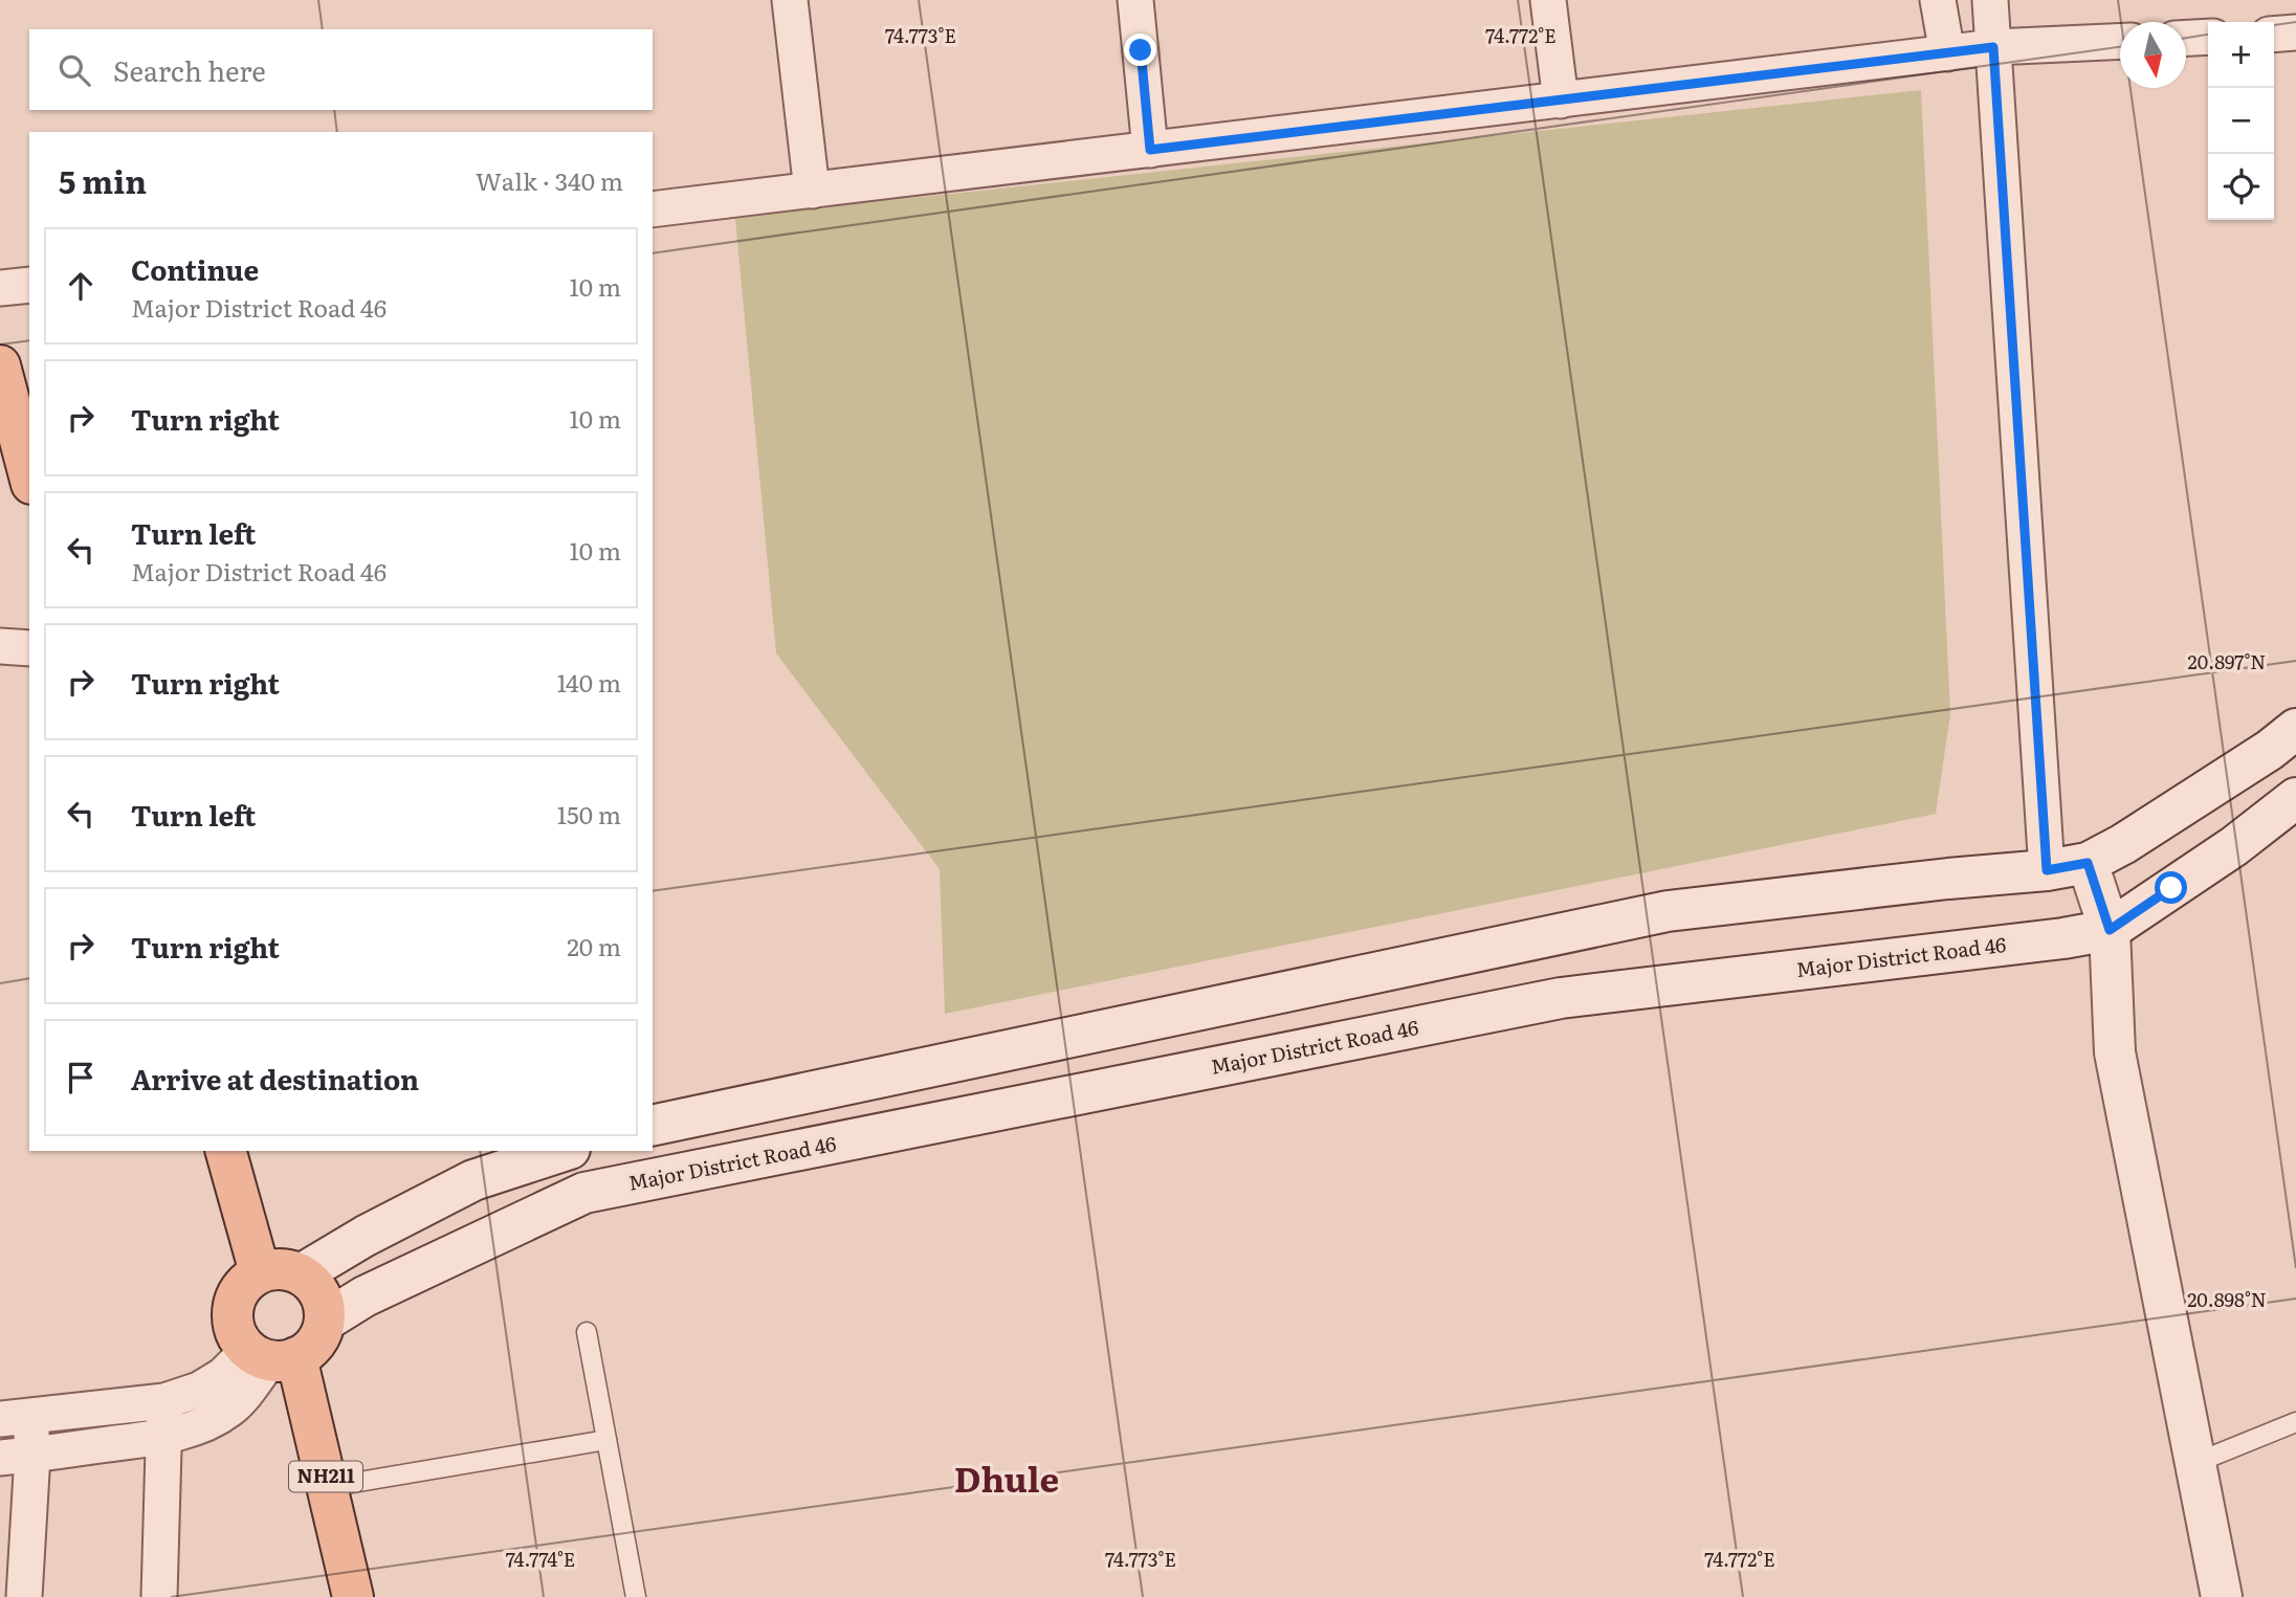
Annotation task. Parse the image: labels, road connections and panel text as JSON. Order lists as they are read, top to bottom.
{
  "streets": {
    "main road": ["Major District Road 46", "NH211"]
  },
  "crossings": [
    ["Major District Road 46", "NH211"]
  ],
  "districts": ["Dhule"],
  "north": "bottom",
  "page": {
    "map_buttons": ["+", "−"],
    "search": "Search here",
    "heading": ["5 min", "Walk · 340 m"],
    "list": [
      ["Continue", "Major District Road 46", "10 m"],
      ["Turn right", "10 m"],
      ["Turn left", "Major District Road 46", "10 m"],
      ["Turn right", "140 m"],
      ["Turn left", "150 m"],
      ["Turn right", "20 m"],
      "Arrive at destination"
    ]
  },
  "coordinates": [
    "74.773°E",
    "74.772°E",
    "20.897°N",
    "20.898°N",
    "74.774°E"
  ]
}
